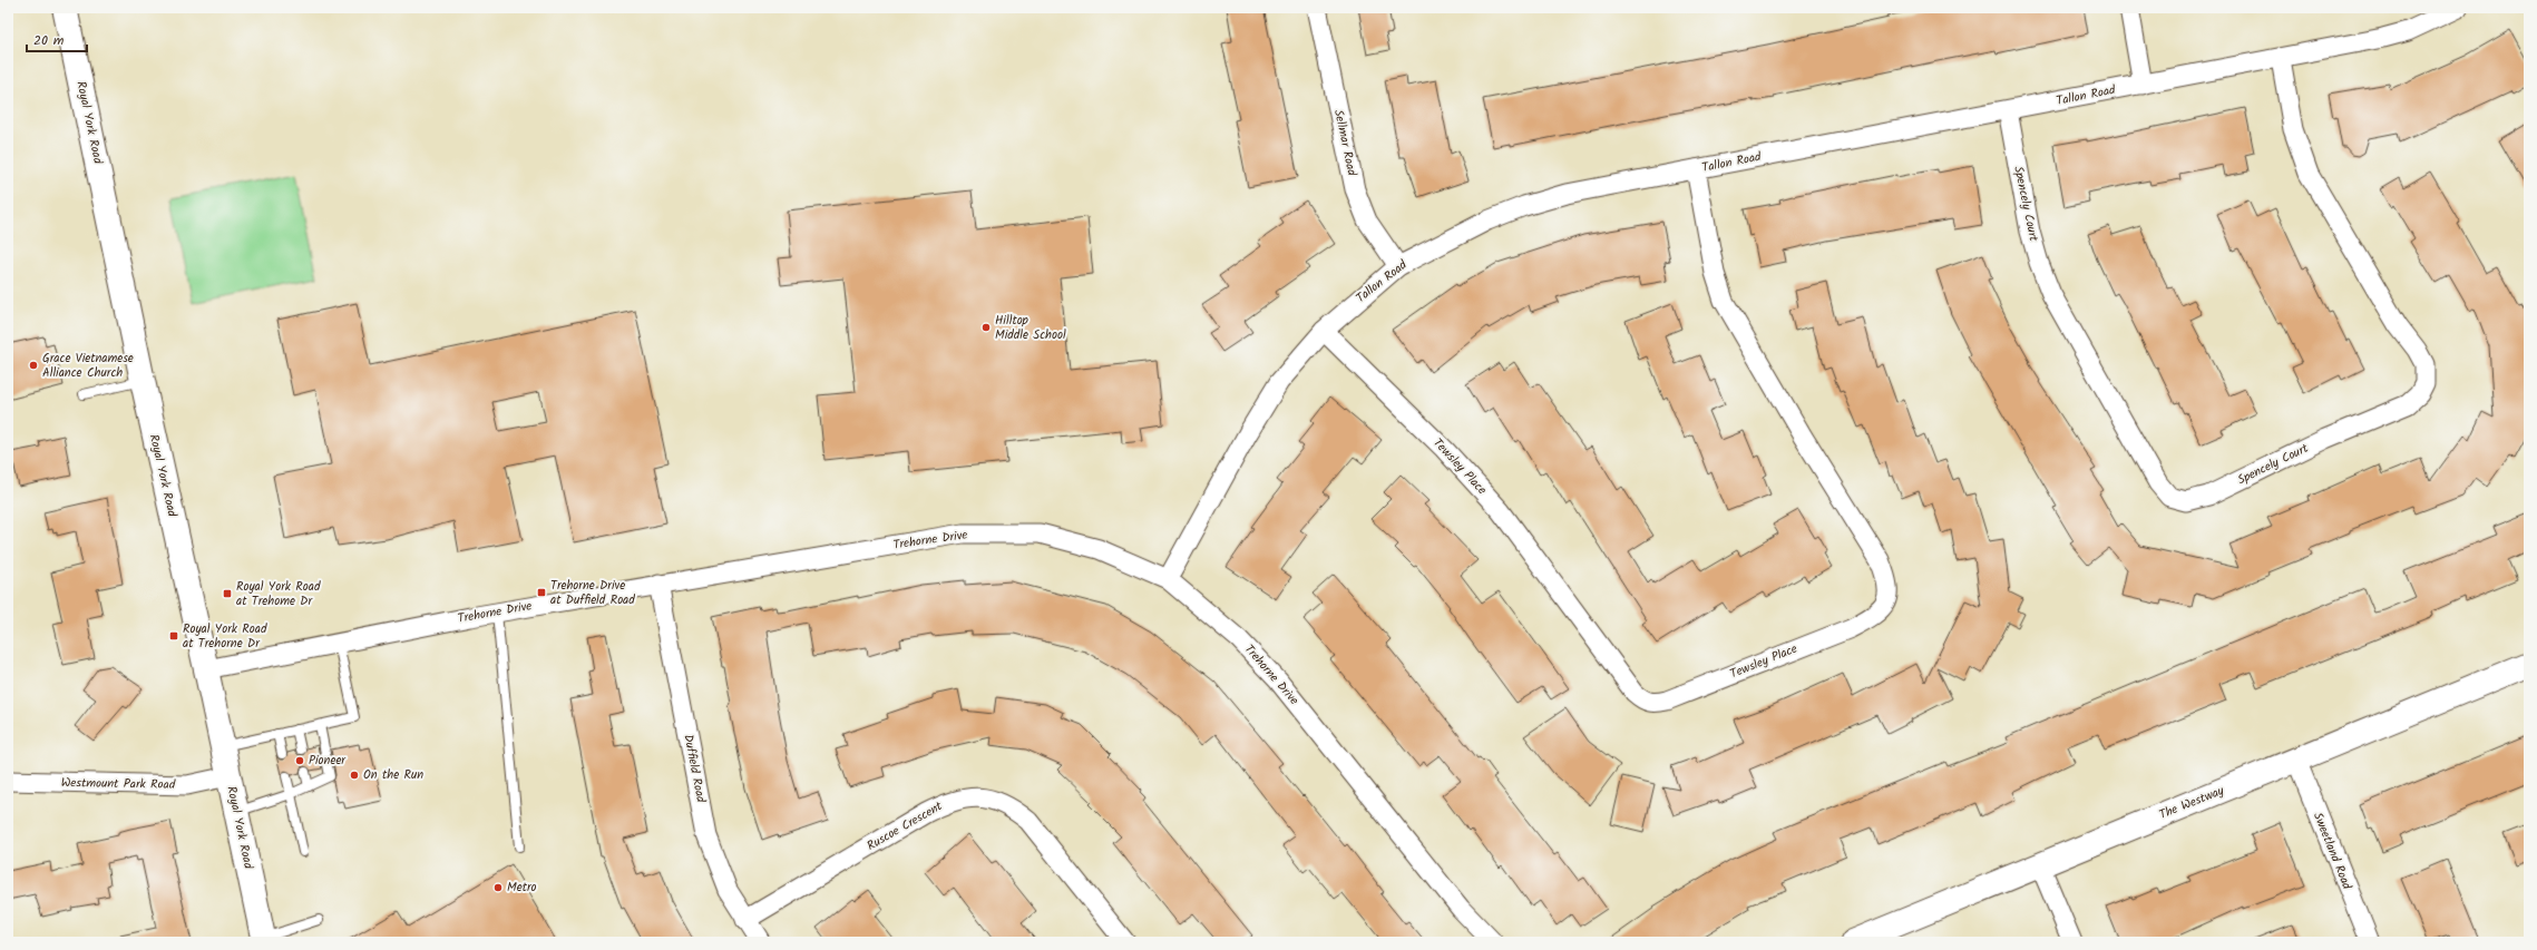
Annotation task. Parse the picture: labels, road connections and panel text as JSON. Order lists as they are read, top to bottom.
{
  "streets": {
    "main road": ["Royal York Road", "The Westway"],
    "street": [
      "Tallon Road",
      "Sellmar Road",
      "Spencely Court",
      "Tewsley Place",
      "Trehorne Drive",
      "Duffield Road",
      "Westmount Park Road",
      "Ruscoe Crescent",
      "Sweetland Road"
    ]
  },
  "crossings": [
    ["Tallon Road", "Sellmar Road"],
    ["Tallon Road", "Spencely Court"],
    ["Tallon Road", "Tewsley Place"],
    ["Tallon Road", "Trehorne Drive"],
    ["Royal York Road", "Trehorne Drive"],
    ["Royal York Road", "Westmount Park Road"],
    ["Trehorne Drive", "Duffield Road"],
    ["Duffield Road", "Ruscoe Crescent"],
    ["The Westway", "Sweetland Road"]
  ],
  "places": {
    "other": [
      "Hilltop Middle School",
      "Grace Vietnamese Alliance Church",
      "Pioneer",
      "On the Run",
      "Metro"
    ],
    "transit": ["Trehorne Drive at Duffield Road", "Royal York Road at Trehome Dr", "Royal York Road at Trehorne Dr"]
  },
  "scale_bar": "20 m"
}
